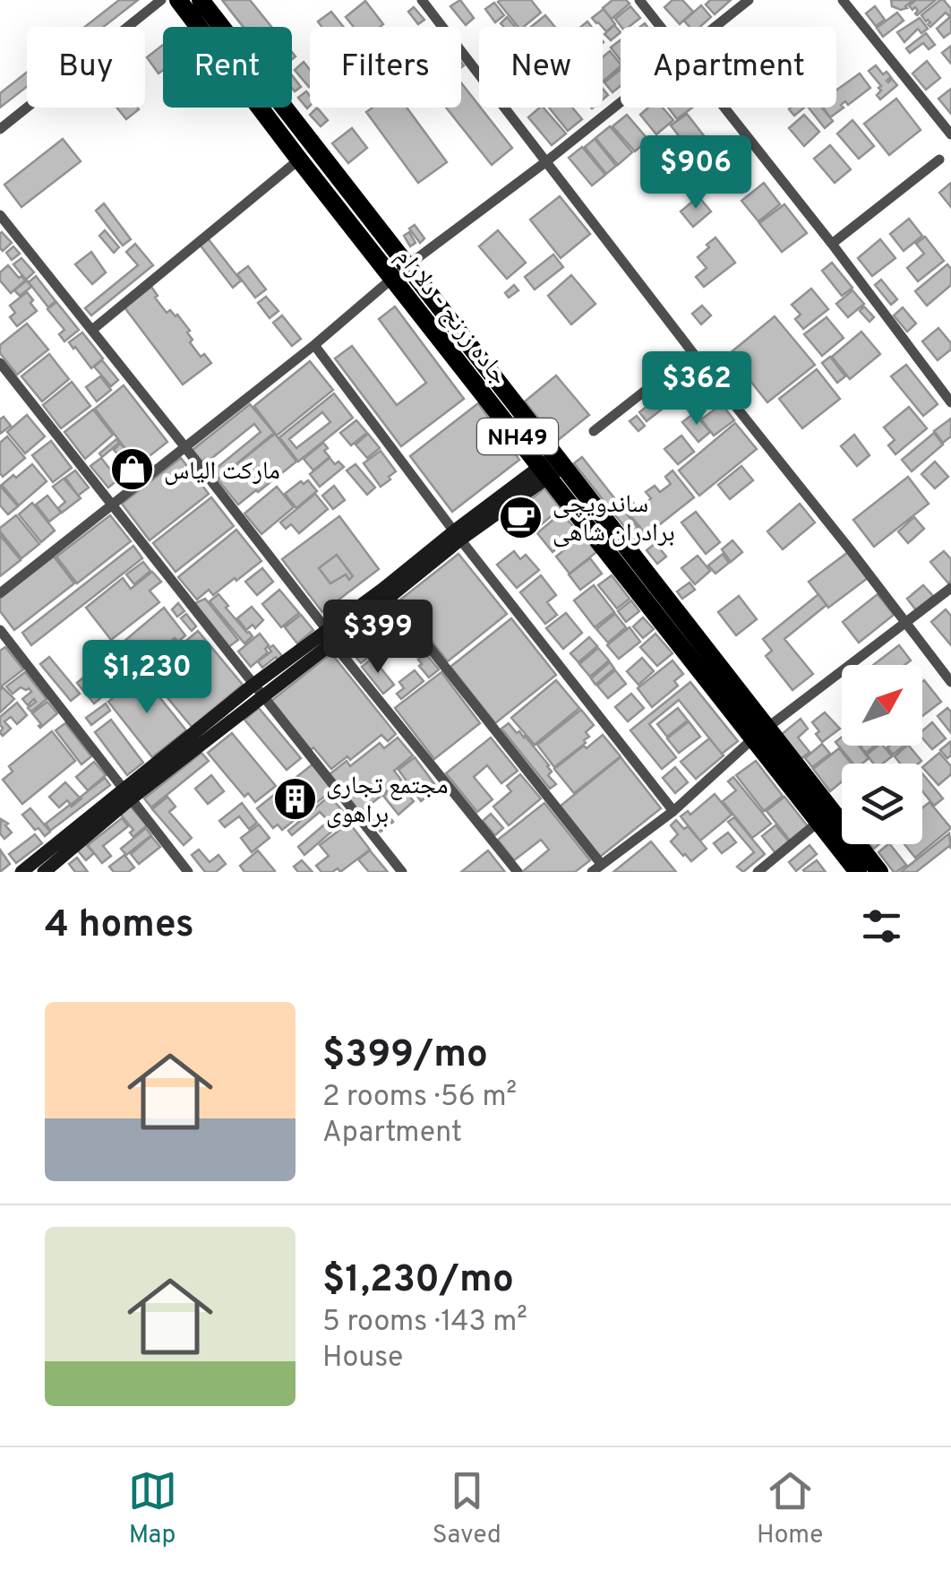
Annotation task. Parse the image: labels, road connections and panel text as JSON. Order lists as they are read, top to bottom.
{
  "streets": {
    "highway": ["جاده زرنج - دلارام", "NH49"]
  },
  "places": {
    "shop": ["مارکت الیاس"],
    "cafe": ["ساندویچی برادران شاهی"],
    "building": ["مجتمع تجاری براهوی"]
  },
  "north": "top right",
  "page": {
    "chip": [
      "Buy",
      "Rent",
      "Filters",
      "New",
      "Apartment"
    ],
    "price": [
      "$906",
      "$362",
      "$399",
      "$1,230"
    ],
    "heading": "4 homes",
    "list": [
      {
        "name": "$399/mo",
        "note": "2 rooms · 56 m² · Apartment"
      },
      {
        "name": "$1,230/mo",
        "note": "5 rooms · 143 m² · House"
      }
    ],
    "tabs": ["Map", "Saved", "Home"]
  }
}
